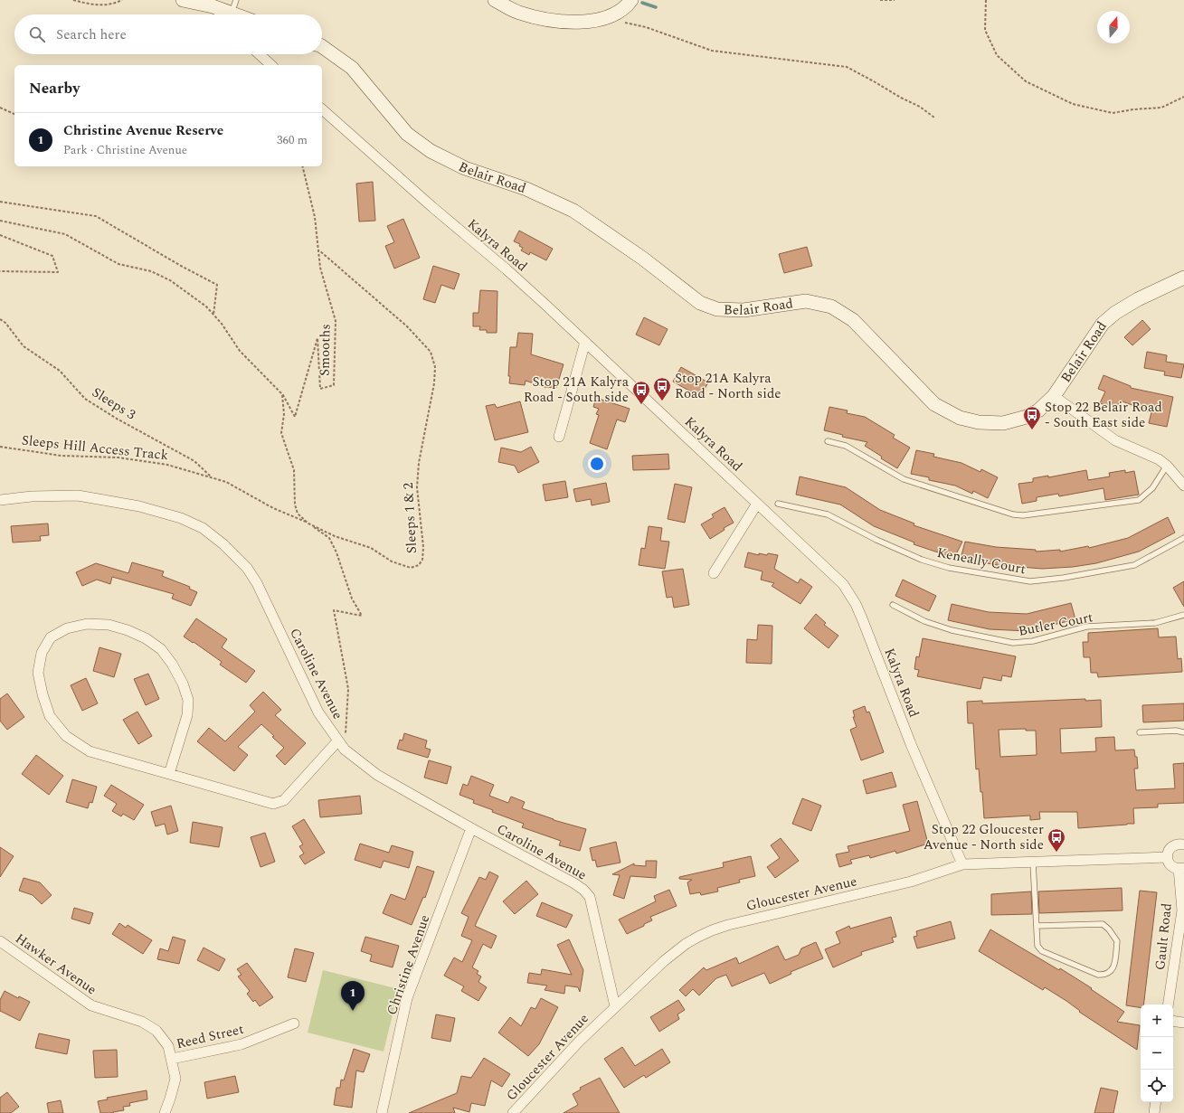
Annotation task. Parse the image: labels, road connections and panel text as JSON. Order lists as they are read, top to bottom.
{
  "streets": {
    "main road": ["Belair Road"],
    "street": [
      "Kalyra Road",
      "Caroline Avenue",
      "Gloucester Avenue",
      "Gault Road",
      "Hawker Avenue",
      "Christine Avenue",
      "Reed Street"
    ],
    "lane": ["Keneally Court", "Butler Court"],
    "path": [
      "Smooths",
      "Sleeps 3",
      "Sleeps Hill Access Track",
      "Sleeps 1 & 2"
    ]
  },
  "crossings": [
    ["Kalyra Road", "Gloucester Avenue"],
    ["Smooths", "Sleeps 1 & 2"],
    ["Sleeps 3", "Sleeps Hill Access Track"],
    ["Sleeps Hill Access Track", "Sleeps 1 & 2"],
    ["Sleeps Hill Access Track", "Caroline Avenue"],
    ["Caroline Avenue", "Gloucester Avenue"],
    ["Caroline Avenue", "Christine Avenue"],
    ["Hawker Avenue", "Reed Street"]
  ],
  "places": {
    "bus stop": [
      "Stop 21A Kalyra Road - North side",
      "Stop 21A Kalyra Road - South side",
      "Stop 22 Belair Road - South East side",
      "Stop 22 Gloucester Avenue - North side"
    ]
  },
  "north": "top",
  "page": {
    "search": "Search here",
    "heading": "Nearby",
    "list": [
      {
        "mark": "1",
        "name": "Christine Avenue Reserve",
        "note": "Park · Christine Avenue",
        "value": "360 m"
      }
    ],
    "pins": "1",
    "map_buttons": ["+", "−"]
  }
}
